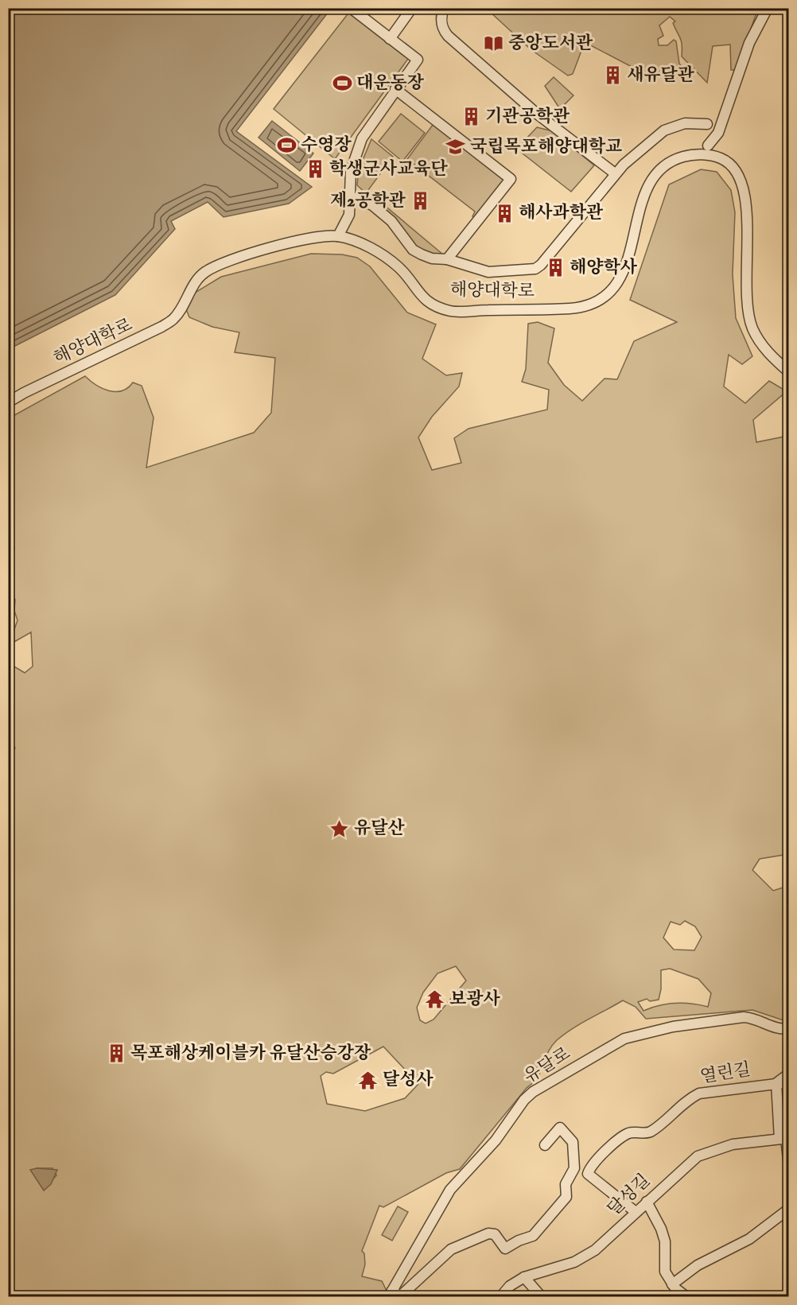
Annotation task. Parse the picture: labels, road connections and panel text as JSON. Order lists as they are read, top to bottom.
{
  "streets": {
    "street": [
      "해양대학로",
      "유달로",
      "열린길",
      "달성길"
    ]
  },
  "crossings": [
    ["열린길", "달성길"]
  ],
  "places": {
    "library": ["중앙도서관"],
    "building": [
      "새유달관",
      "기관공학관",
      "학생군사교육단",
      "제2공학관",
      "해사과학관",
      "해양학사",
      "목포해상케이블카 유달산승강장"
    ],
    "sports": ["대운동장", "수영장"],
    "school or university": ["국립목포해양대학교"],
    "place": ["유달산"],
    "temple": ["보광사", "달성사"]
  }
}
